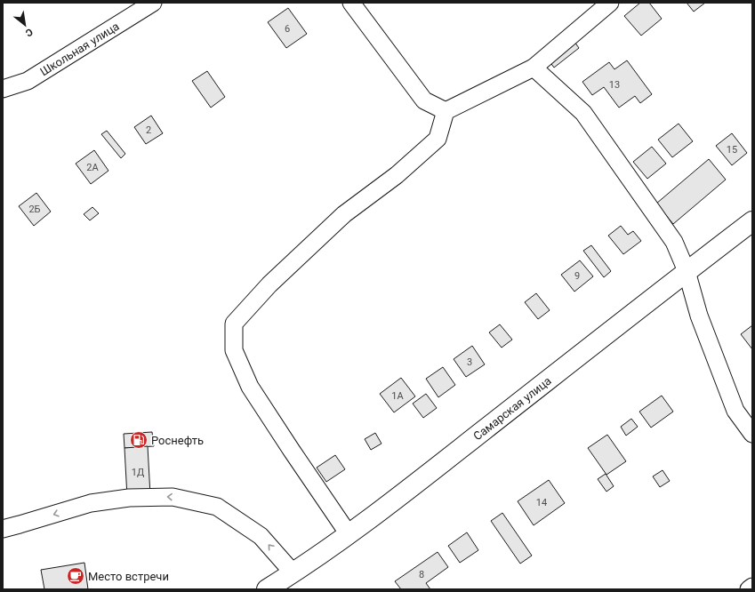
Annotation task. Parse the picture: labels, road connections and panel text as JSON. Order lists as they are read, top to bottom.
{
  "streets": {
    "main road": ["Самарская улица"],
    "street": ["Школьная улица"]
  },
  "places": {
    "fuel station": ["Роснефть"],
    "cafe": ["Место встречи"]
  },
  "house_numbers": [
    "6",
    "13",
    "2",
    "15",
    "2А",
    "2Б",
    "9",
    "3",
    "1А",
    "1Д",
    "14",
    "8"
  ],
  "north": "bottom right"
}
